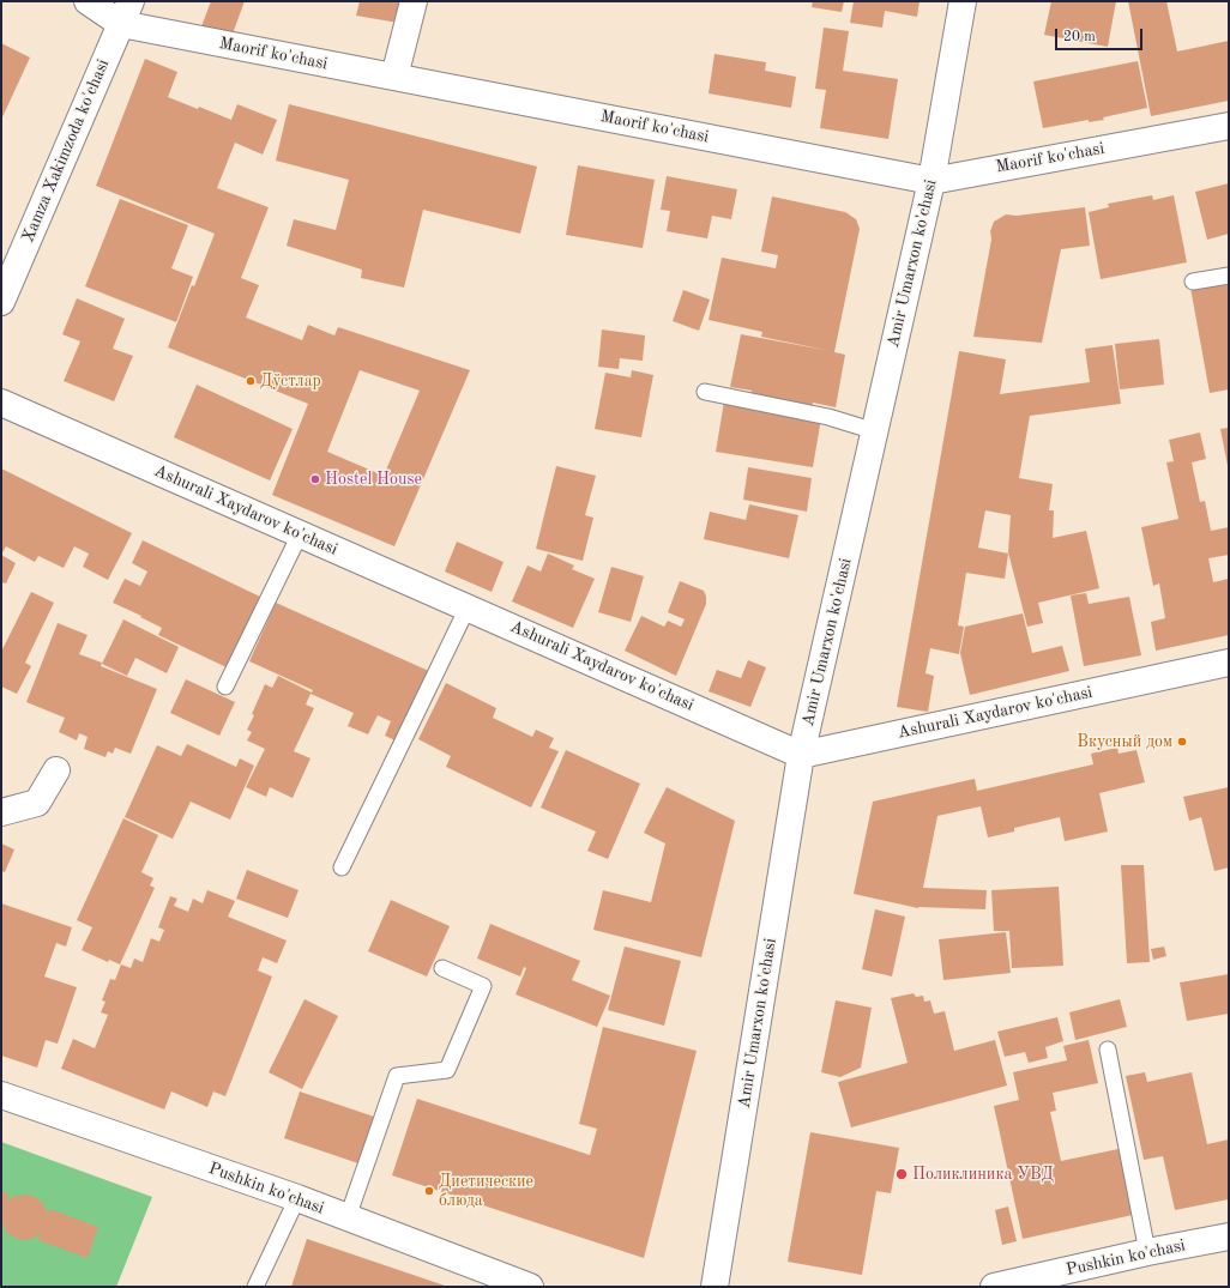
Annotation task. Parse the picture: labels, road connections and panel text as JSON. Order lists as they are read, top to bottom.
{
  "streets": {
    "street": [
      "Maorif ko'chasi",
      "Xamza Xakimzoda ko'chasi",
      "Amir Umarxon ko'chasi",
      "Ashurali Xaydarov ko'chasi",
      "Pushkin ko'chasi"
    ]
  },
  "crossings": [
    ["Maorif ko'chasi", "Xamza Xakimzoda ko'chasi"],
    ["Maorif ko'chasi", "Amir Umarxon ko'chasi"],
    ["Amir Umarxon ko'chasi", "Ashurali Xaydarov ko'chasi"]
  ],
  "places": [
    "Дўстлар",
    "Hostel House",
    "Вкусный дом",
    "Поликлиника УВД",
    "Диетические блюда"
  ],
  "scale_bar": "20 m"
}
